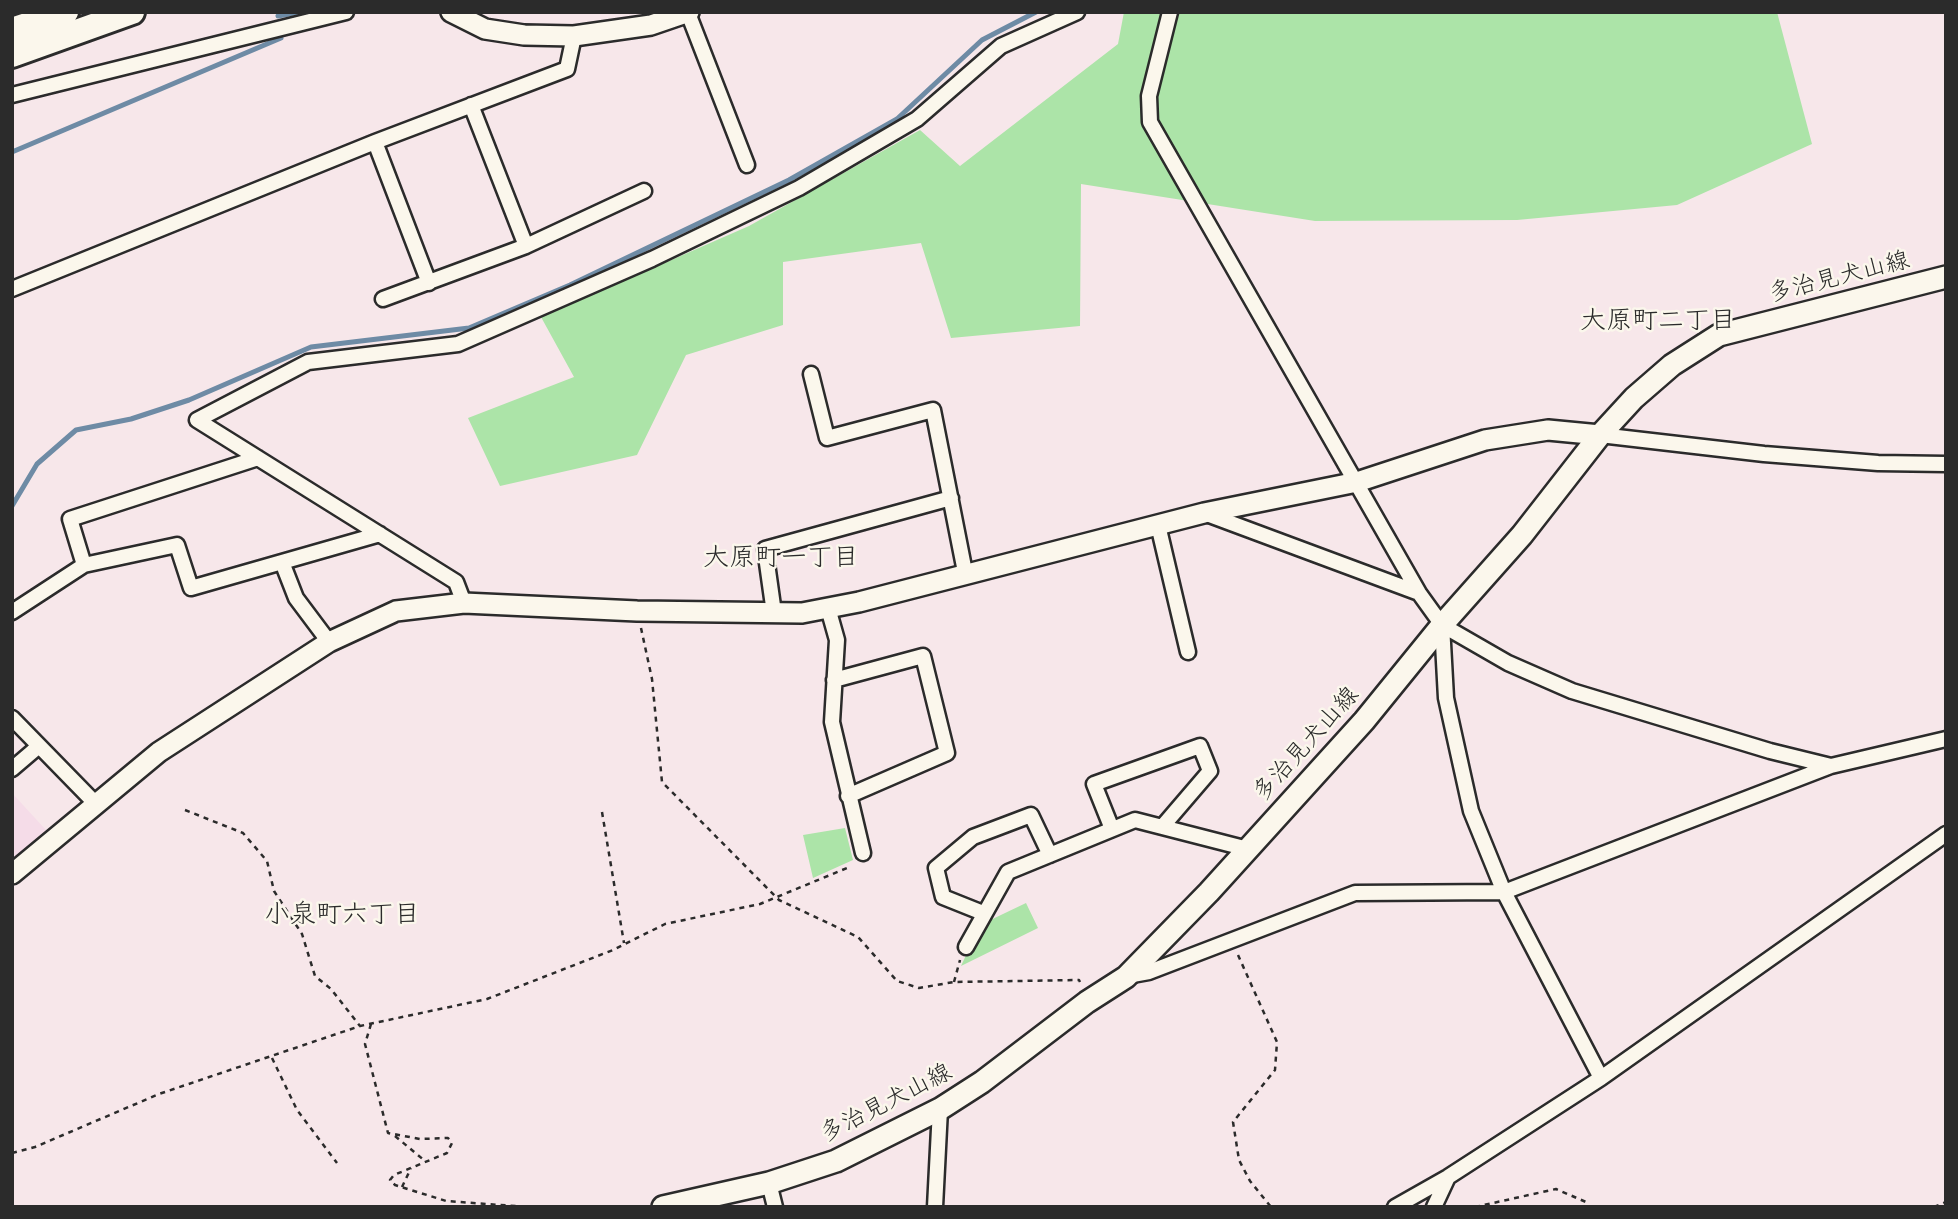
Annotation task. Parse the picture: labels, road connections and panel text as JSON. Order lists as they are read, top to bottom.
{
  "streets": {
    "main road": ["多治見犬山線"]
  },
  "districts": ["大原町二丁目", "大原町一丁目", "小泉町六丁目"]
}
